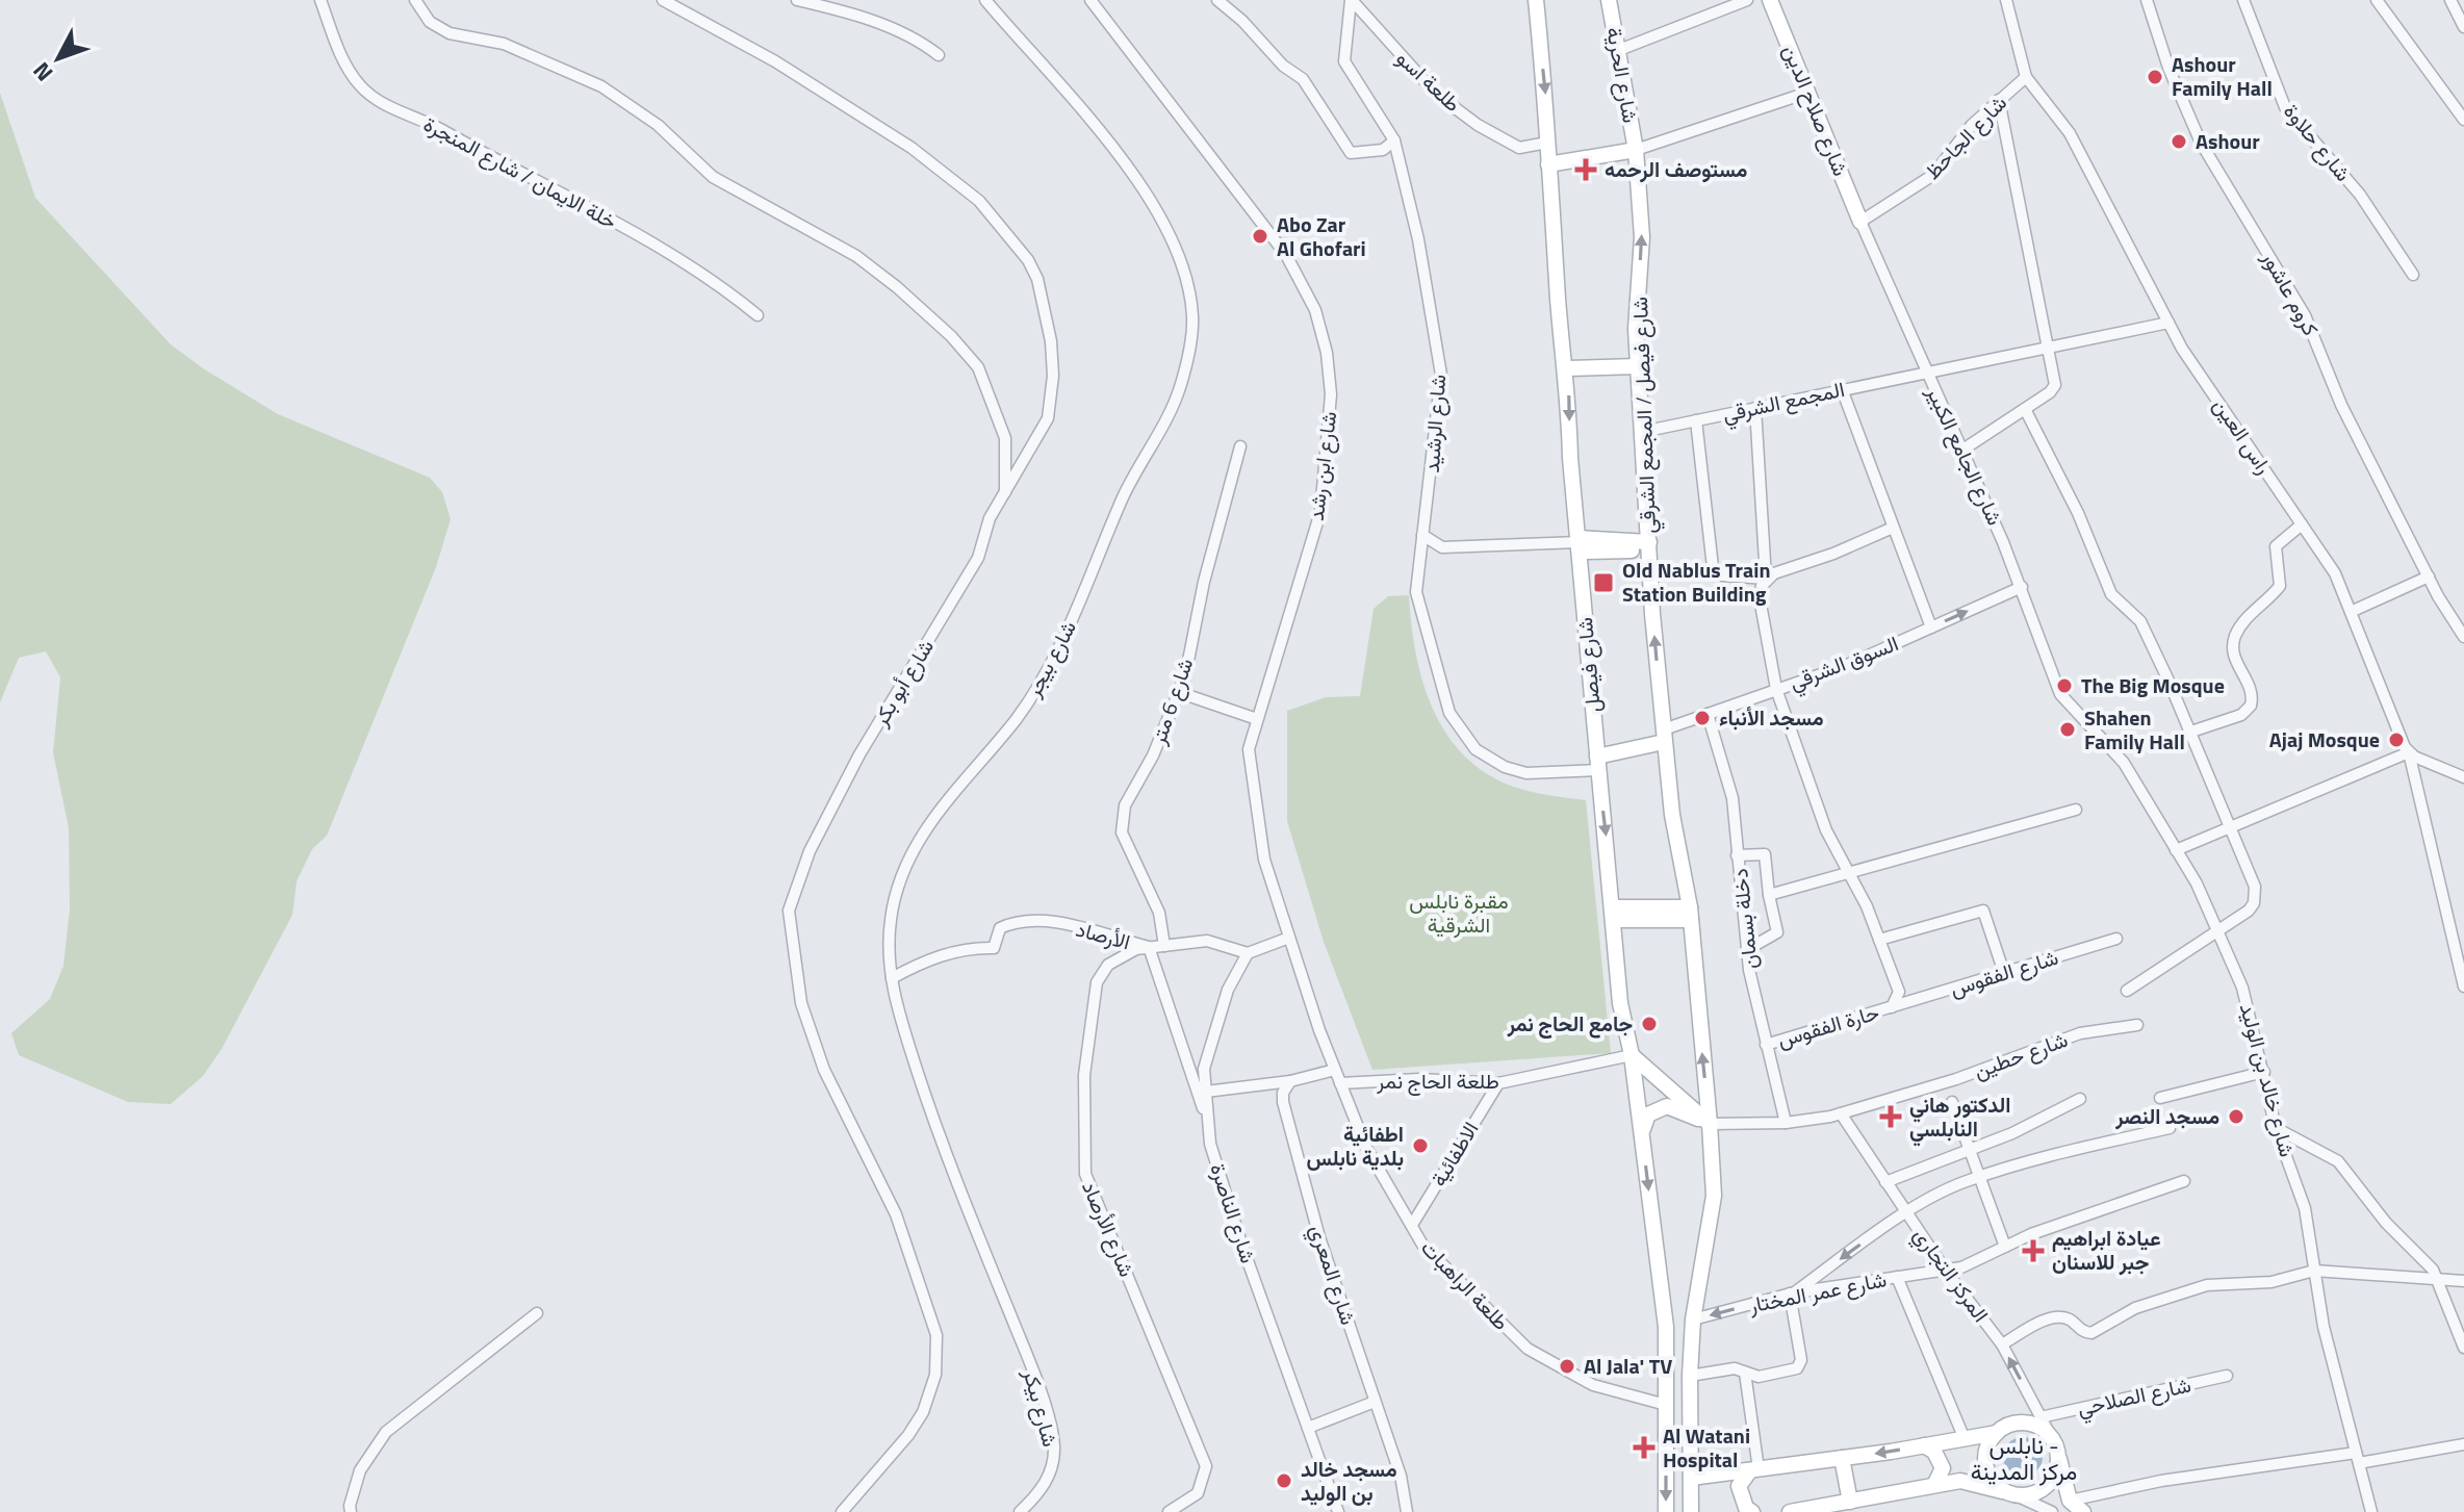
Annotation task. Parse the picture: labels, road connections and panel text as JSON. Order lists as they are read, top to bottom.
{
  "streets": {
    "main road": [
      "شارع الحرية",
      "شارع صلاح الدين",
      "شارع فيصل / المجمع الشرقي",
      "شارع فيصل"
    ],
    "street": [
      "طلعة اسو",
      "شارع الجاحظ",
      "شارع حلاوة",
      "خلة الايمان / شارع المنجرة",
      "كروم عاشور",
      "المجمع الشرقي",
      "شارع الرشيد",
      "راس العين",
      "شارع الجامع الكبير",
      "شارع ابن رشد",
      "شارع بيجر",
      "السوق الشرقي",
      "شارع أبو بكر",
      "شارع 6 متر",
      "دخلة بسمان",
      "الأرصاد",
      "شارع الفقوس",
      "حارة الفقوس",
      "شارع حطين",
      "شارع خالد بن الوليد",
      "طلعة الحاج نمر",
      "الاطفائية",
      "شارع الناصرة",
      "شارع الأرصاد",
      "شارع المعري",
      "المركز التجاري",
      "طلعة الراهبات",
      "شارع عمر المختار",
      "شارع الصلاحي",
      "شارع بيكر"
    ]
  },
  "crossings": [
    ["شارع الحرية", "شارع فيصل / المجمع الشرقي"],
    ["طلعة اسو", "شارع الرشيد"],
    ["طلعة اسو", "شارع فيصل"],
    ["شارع صلاح الدين", "شارع الجاحظ"],
    ["شارع صلاح الدين", "شارع الجامع الكبير"],
    ["شارع الجاحظ", "راس العين"],
    ["شارع الجاحظ", "شارع الجامع الكبير"],
    ["المجمع الشرقي", "شارع فيصل / المجمع الشرقي"],
    ["المجمع الشرقي", "راس العين"],
    ["المجمع الشرقي", "شارع الجامع الكبير"],
    ["شارع فيصل / المجمع الشرقي", "السوق الشرقي"],
    ["شارع فيصل / المجمع الشرقي", "شارع حطين"],
    ["شارع فيصل / المجمع الشرقي", "شارع عمر المختار"],
    ["شارع الرشيد", "شارع فيصل"],
    ["شارع الجامع الكبير", "السوق الشرقي"],
    ["شارع الجامع الكبير", "شارع خالد بن الوليد"],
    ["شارع ابن رشد", "طلعة الحاج نمر"],
    ["شارع ابن رشد", "طلعة الراهبات"],
    ["شارع بيجر", "الأرصاد"],
    ["شارع بيجر", "شارع بيكر"],
    ["السوق الشرقي", "دخلة بسمان"],
    ["شارع فيصل", "طلعة الحاج نمر"],
    ["شارع فيصل", "طلعة الراهبات"],
    ["شارع 6 متر", "شارع الأرصاد"],
    ["دخلة بسمان", "حارة الفقوس"],
    ["دخلة بسمان", "شارع حطين"],
    ["الأرصاد", "شارع الناصرة"],
    ["الأرصاد", "شارع الأرصاد"],
    ["شارع الفقوس", "حارة الفقوس"],
    ["شارع حطين", "المركز التجاري"],
    ["طلعة الحاج نمر", "الاطفائية"],
    ["طلعة الحاج نمر", "طلعة الراهبات"],
    ["الاطفائية", "طلعة الراهبات"],
    ["شارع الناصرة", "شارع الأرصاد"],
    ["المركز التجاري", "شارع عمر المختار"],
    ["المركز التجاري", "شارع الصلاحي"]
  ],
  "one_way": ["شارع فيصل / المجمع الشرقي", "شارع فيصل"],
  "districts": ["نابلس - مركز المدينة"],
  "parks": ["مقبرة نابلس الشرقية"],
  "places": {
    "other": [
      "Ashour Family Hall",
      "Ashour",
      "Abo Zar Al Ghofari",
      "The Big Mosque",
      "مسجد الأنباء",
      "Shahen Family Hall",
      "Ajaj Mosque",
      "جامع الحاج نمر",
      "مسجد النصر",
      "اطفائية بلدية نابلس",
      "Al Jala' TV",
      "مسجد خالد بن الوليد"
    ],
    "health": [
      "مستوصف الرحمه",
      "الدكتور هاني النابلسي",
      "عيادة ابراهيم جبر للاسنان",
      "Al Watani Hospital"
    ],
    "transit": ["Old Nablus Train Station Building"]
  },
  "north": "bottom left"
}
